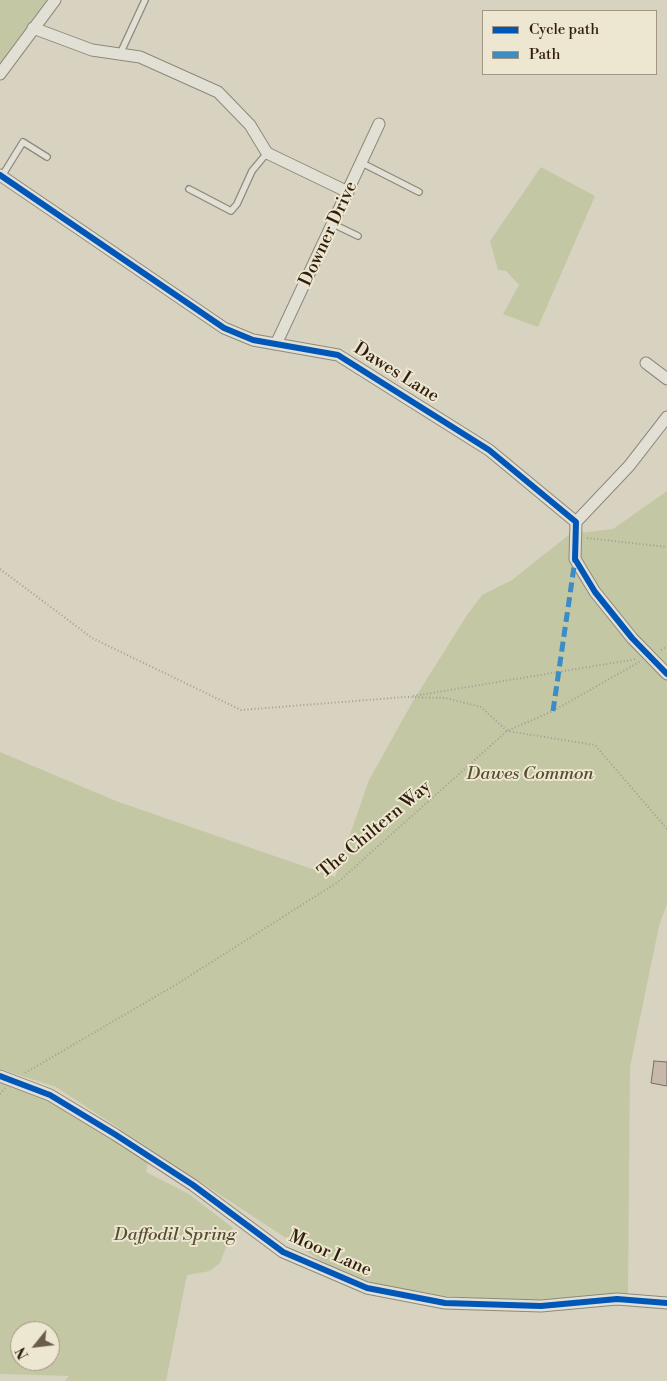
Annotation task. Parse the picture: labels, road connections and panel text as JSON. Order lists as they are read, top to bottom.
{
  "streets": {
    "street": ["Downer Drive", "Dawes Lane", "Moor Lane"],
    "path": ["The Chiltern Way"]
  },
  "crossings": [
    ["Downer Drive", "Dawes Lane"]
  ],
  "parks": ["Dawes Common", "Daffodil Spring"],
  "legend": ["Cycle path", "Path"],
  "north": "bottom left"
}
